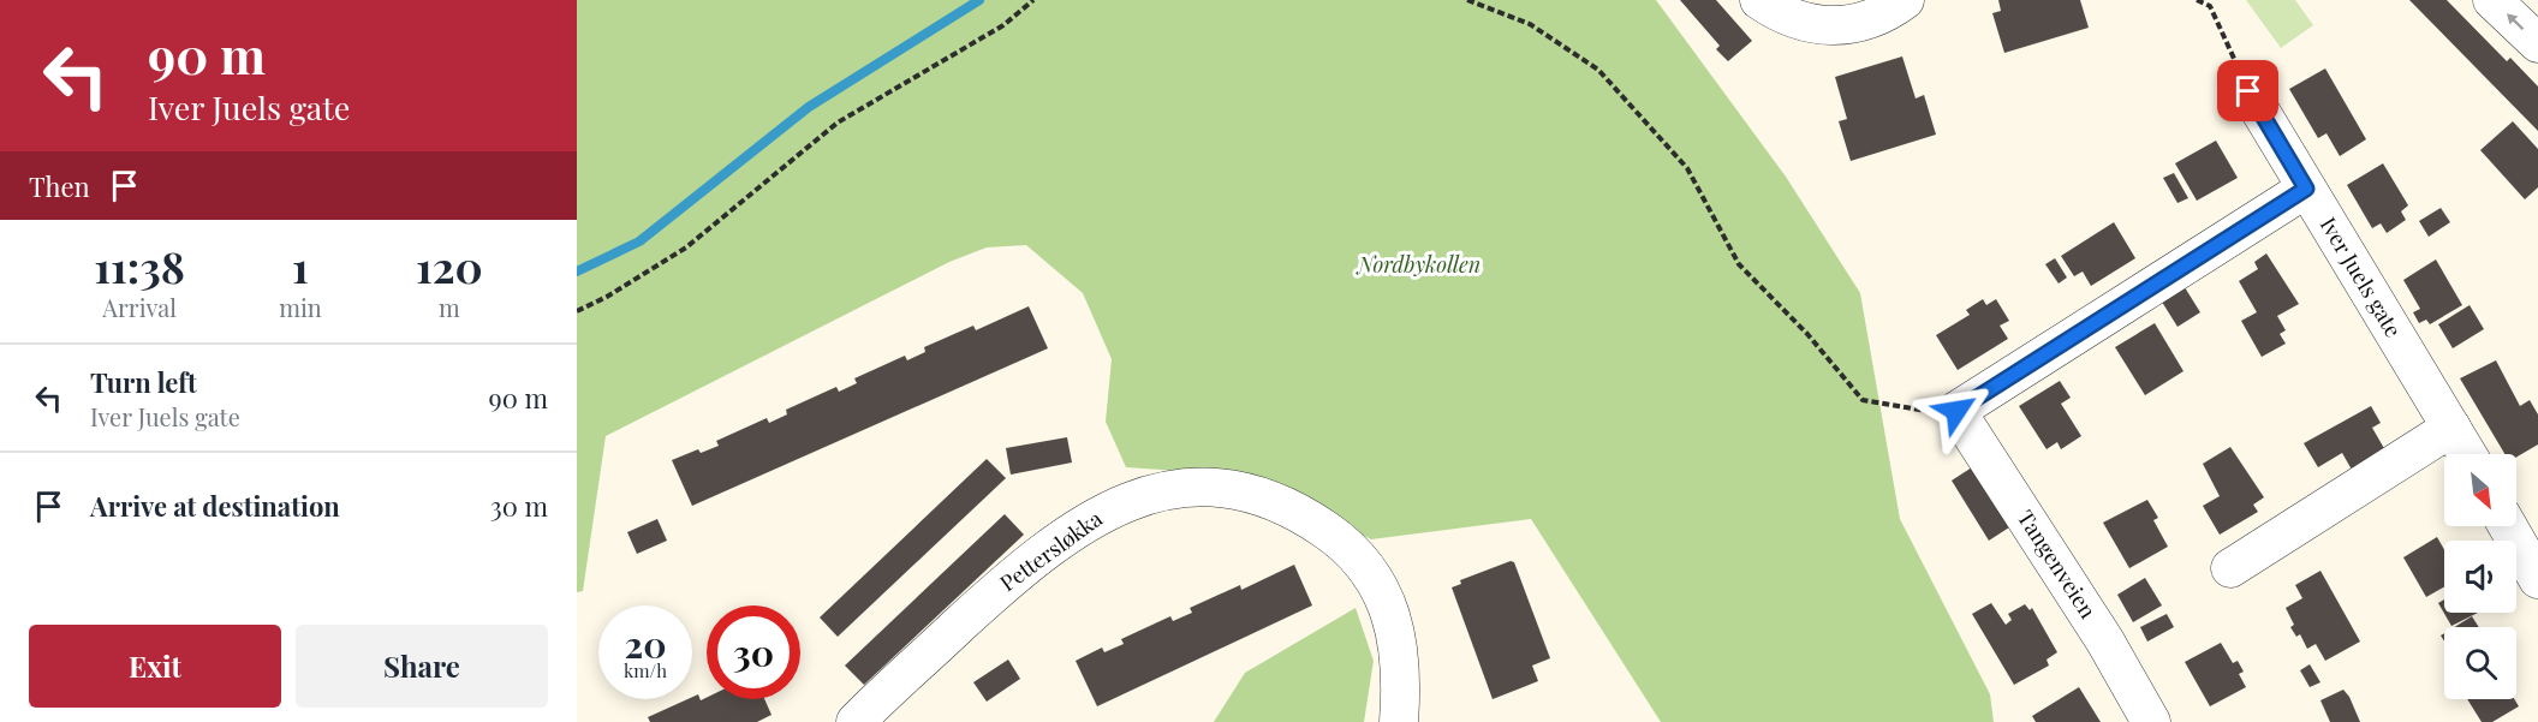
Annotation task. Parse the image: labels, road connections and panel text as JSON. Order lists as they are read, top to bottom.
{
  "streets": {
    "street": ["Iver Juels gate", "Pettersløkka", "Tangenveien"]
  },
  "parks": ["Nordbykollen"],
  "north": "bottom right",
  "page": {
    "turn": ["90 m", "Iver Juels gate"],
    "then": "Then",
    "eta": [
      "11:38",
      "Arrival",
      "1",
      "min",
      "120",
      "m"
    ],
    "list": [
      {
        "name": "Turn left",
        "note": "Iver Juels gate",
        "value": "90 m"
      },
      {
        "name": "Arrive at destination",
        "value": "30 m"
      }
    ],
    "speed": "20 km/h",
    "limit": "30",
    "buttons": ["Exit", "Share"]
  }
}
